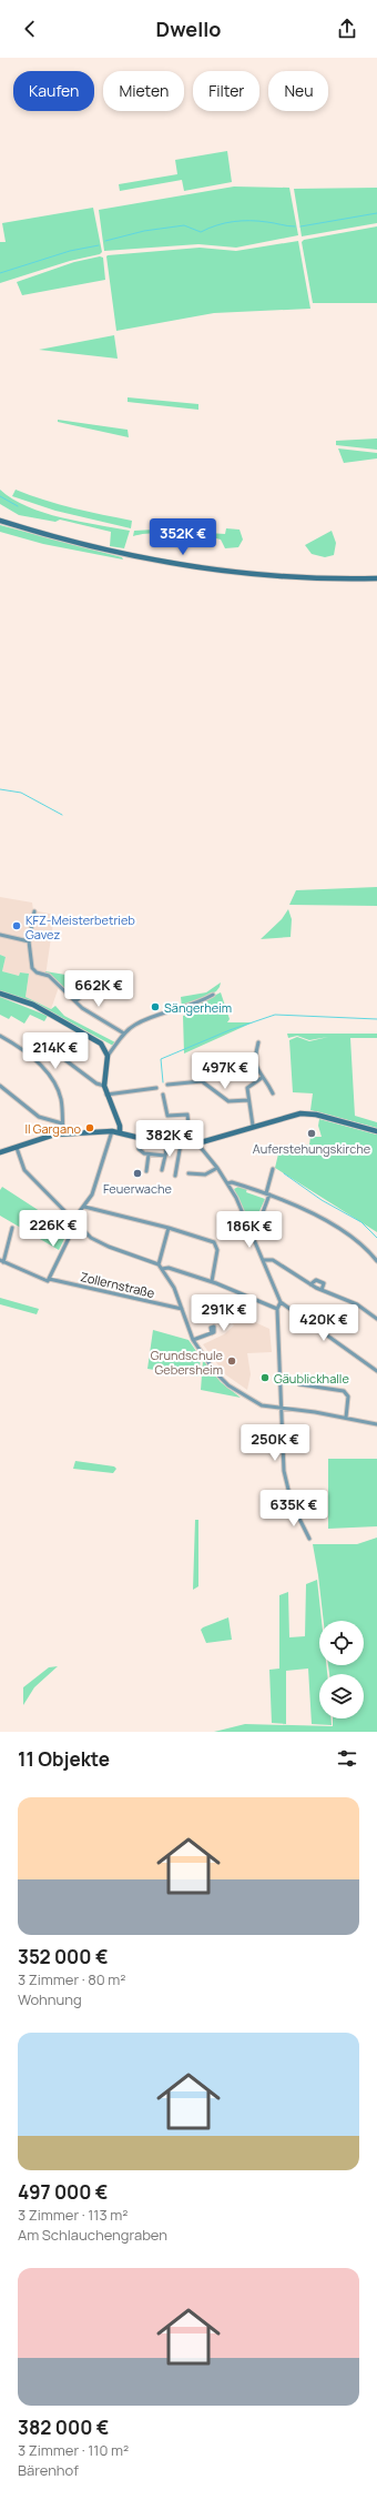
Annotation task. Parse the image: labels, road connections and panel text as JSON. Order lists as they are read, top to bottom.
{
  "streets": {
    "street": ["Zollernstraße"]
  },
  "places": [
    "KFZ-Meisterbetrieb Gavez",
    "Sängerheim",
    "Il Gargano",
    "Auferstehungskirche",
    "Feuerwache",
    "Grundschule Gebersheim",
    "Gäublickhalle"
  ],
  "page": {
    "header": "Dwello",
    "chip": [
      "Kaufen",
      "Mieten",
      "Filter",
      "Neu"
    ],
    "price": [
      "352K €",
      "662K €",
      "214K €",
      "497K €",
      "382K €",
      "226K €",
      "186K €",
      "291K €",
      "420K €",
      "250K €",
      "635K €"
    ],
    "heading": "11 Objekte",
    "list": [
      {
        "name": "352 000 €",
        "note": "3 Zimmer · 80 m² · Wohnung"
      },
      {
        "name": "497 000 €",
        "note": "3 Zimmer · 113 m² · Am Schlauchengraben"
      },
      {
        "name": "382 000 €",
        "note": "3 Zimmer · 110 m² · Bärenhof"
      }
    ]
  }
}
